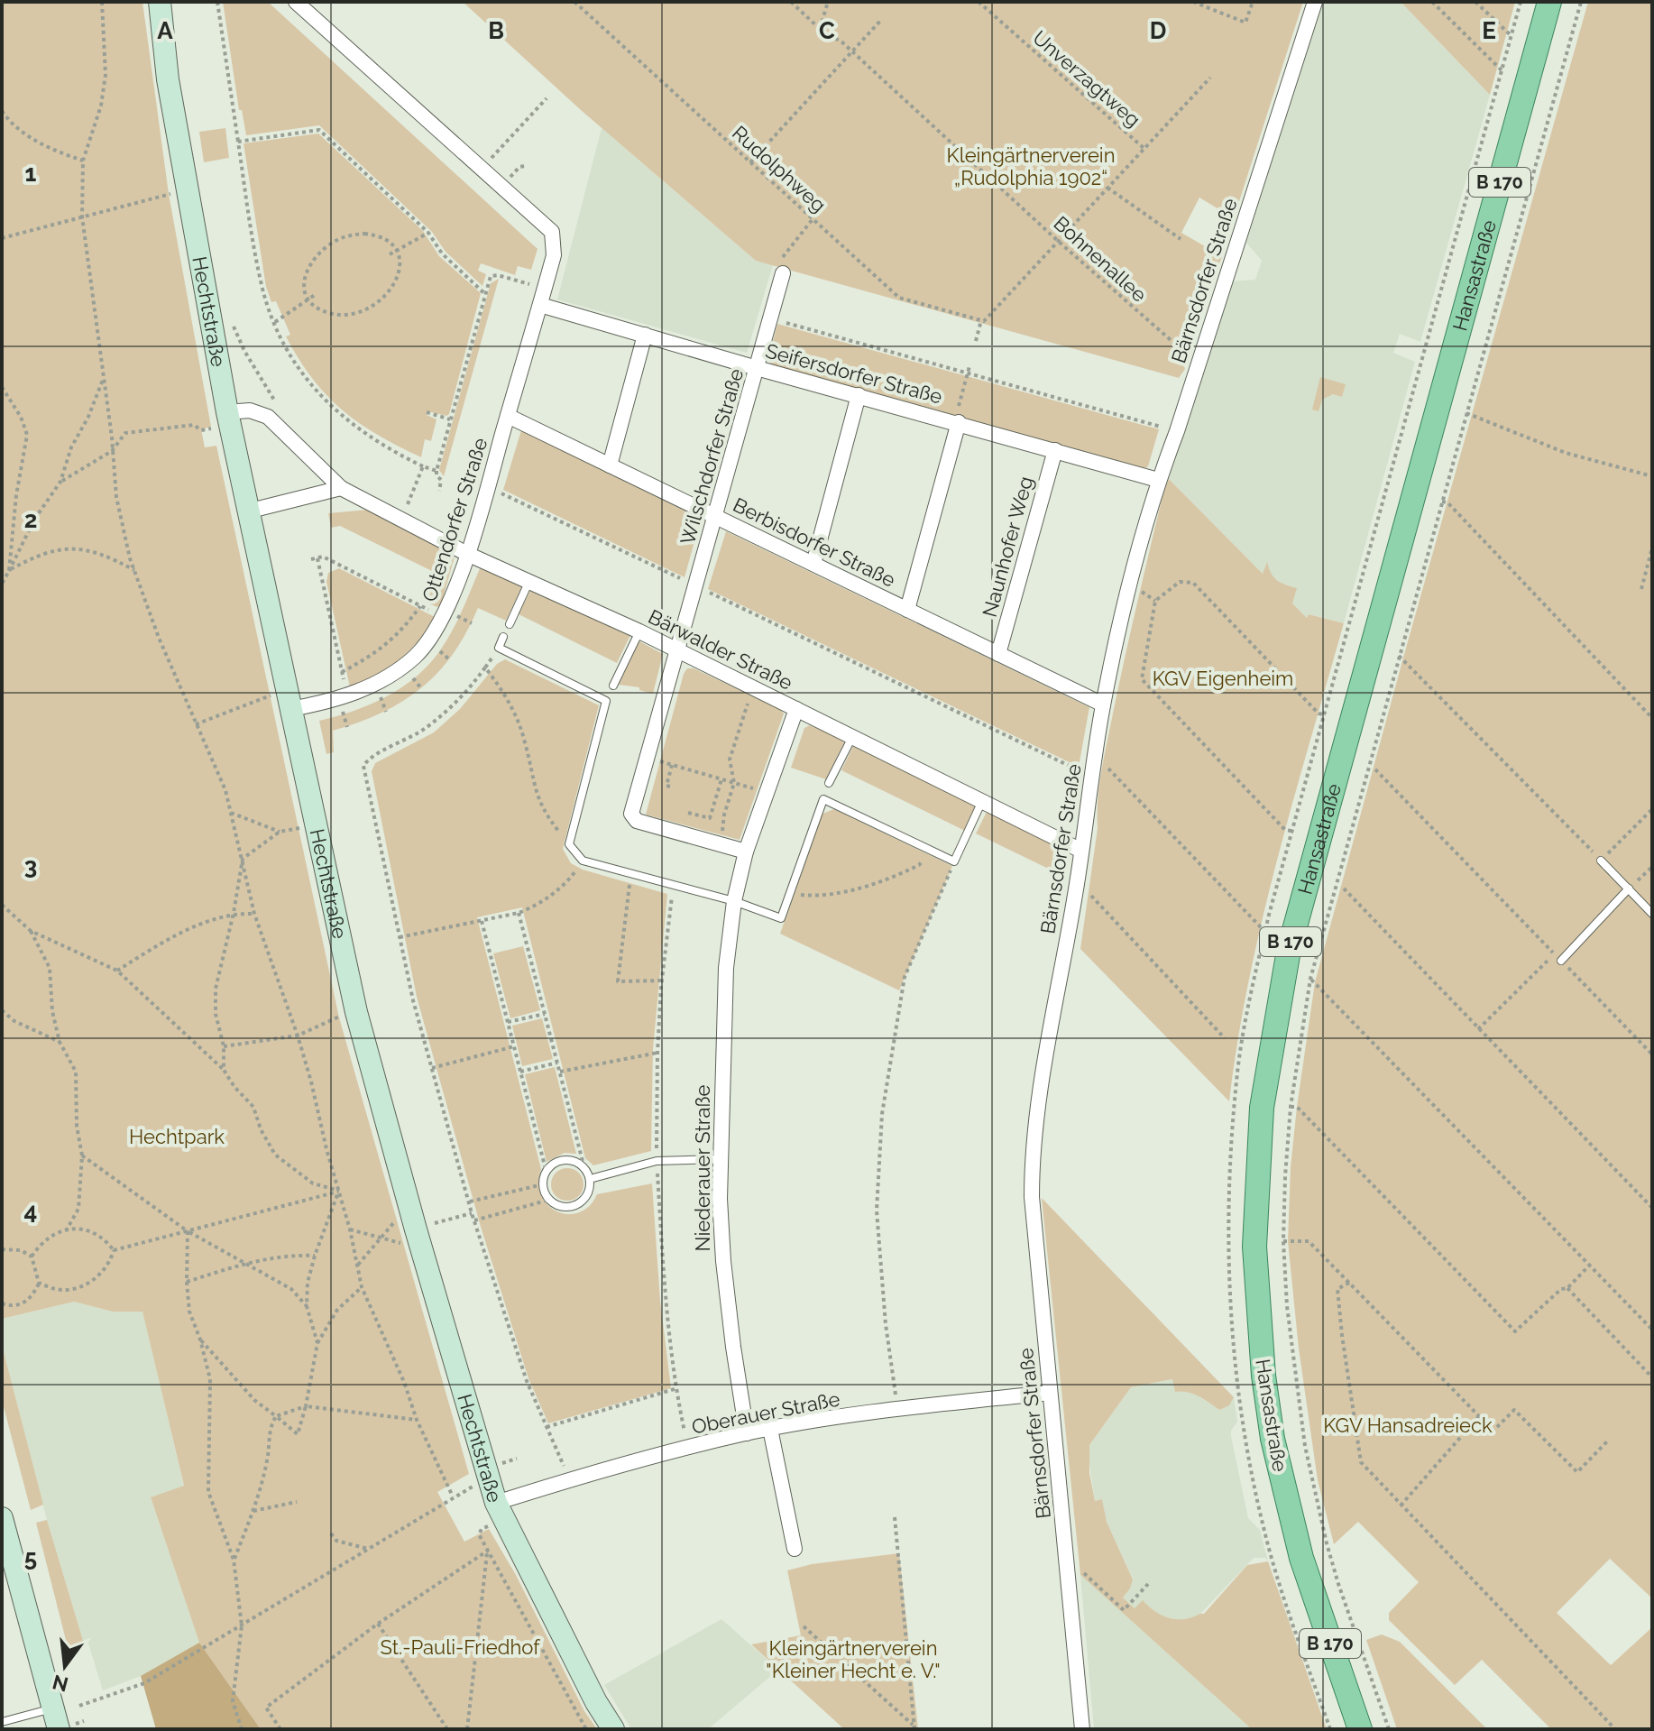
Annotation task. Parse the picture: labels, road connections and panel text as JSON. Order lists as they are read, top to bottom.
{
  "streets": {
    "main road": ["B 170", "Hansastraße"],
    "street": [
      "Bärnsdorfer Straße",
      "Hechtstraße",
      "Seifersdorfer Straße",
      "Wilschdorfer Straße",
      "Ottendorfer Straße",
      "Berbisdorfer Straße",
      "Naunhofer Weg",
      "Bärwalder Straße",
      "Niederauer Straße",
      "Oberauer Straße"
    ],
    "path": ["Unverzagtweg", "Rudolphweg", "Bohnenallee"]
  },
  "crossings": [
    ["Bohnenallee", "Bärnsdorfer Straße"],
    ["Bärnsdorfer Straße", "Seifersdorfer Straße"],
    ["Bärnsdorfer Straße", "Berbisdorfer Straße"],
    ["Bärnsdorfer Straße", "Bärwalder Straße"],
    ["Bärnsdorfer Straße", "Oberauer Straße"],
    ["Hechtstraße", "Ottendorfer Straße"],
    ["Hechtstraße", "Bärwalder Straße"],
    ["Hechtstraße", "Oberauer Straße"],
    ["Seifersdorfer Straße", "Wilschdorfer Straße"],
    ["Seifersdorfer Straße", "Ottendorfer Straße"],
    ["Seifersdorfer Straße", "Naunhofer Weg"],
    ["Wilschdorfer Straße", "Berbisdorfer Straße"],
    ["Wilschdorfer Straße", "Bärwalder Straße"],
    ["Ottendorfer Straße", "Berbisdorfer Straße"],
    ["Ottendorfer Straße", "Bärwalder Straße"],
    ["Berbisdorfer Straße", "Naunhofer Weg"],
    ["Bärwalder Straße", "Niederauer Straße"],
    ["Niederauer Straße", "Oberauer Straße"]
  ],
  "parks": [
    "Kleingärtnerverein „Rudolphia 1902“",
    "KGV Eigenheim",
    "Hechtpark",
    "KGV Hansadreieck",
    "St.-Pauli-Friedhof",
    "Kleingärtnerverein \"Kleiner Hecht e. V.\""
  ],
  "north": "bottom",
  "grid": {
    "columns": [
      "A",
      "B",
      "C",
      "D",
      "E"
    ],
    "rows": [
      "1",
      "2",
      "3",
      "4",
      "5"
    ]
  }
}
